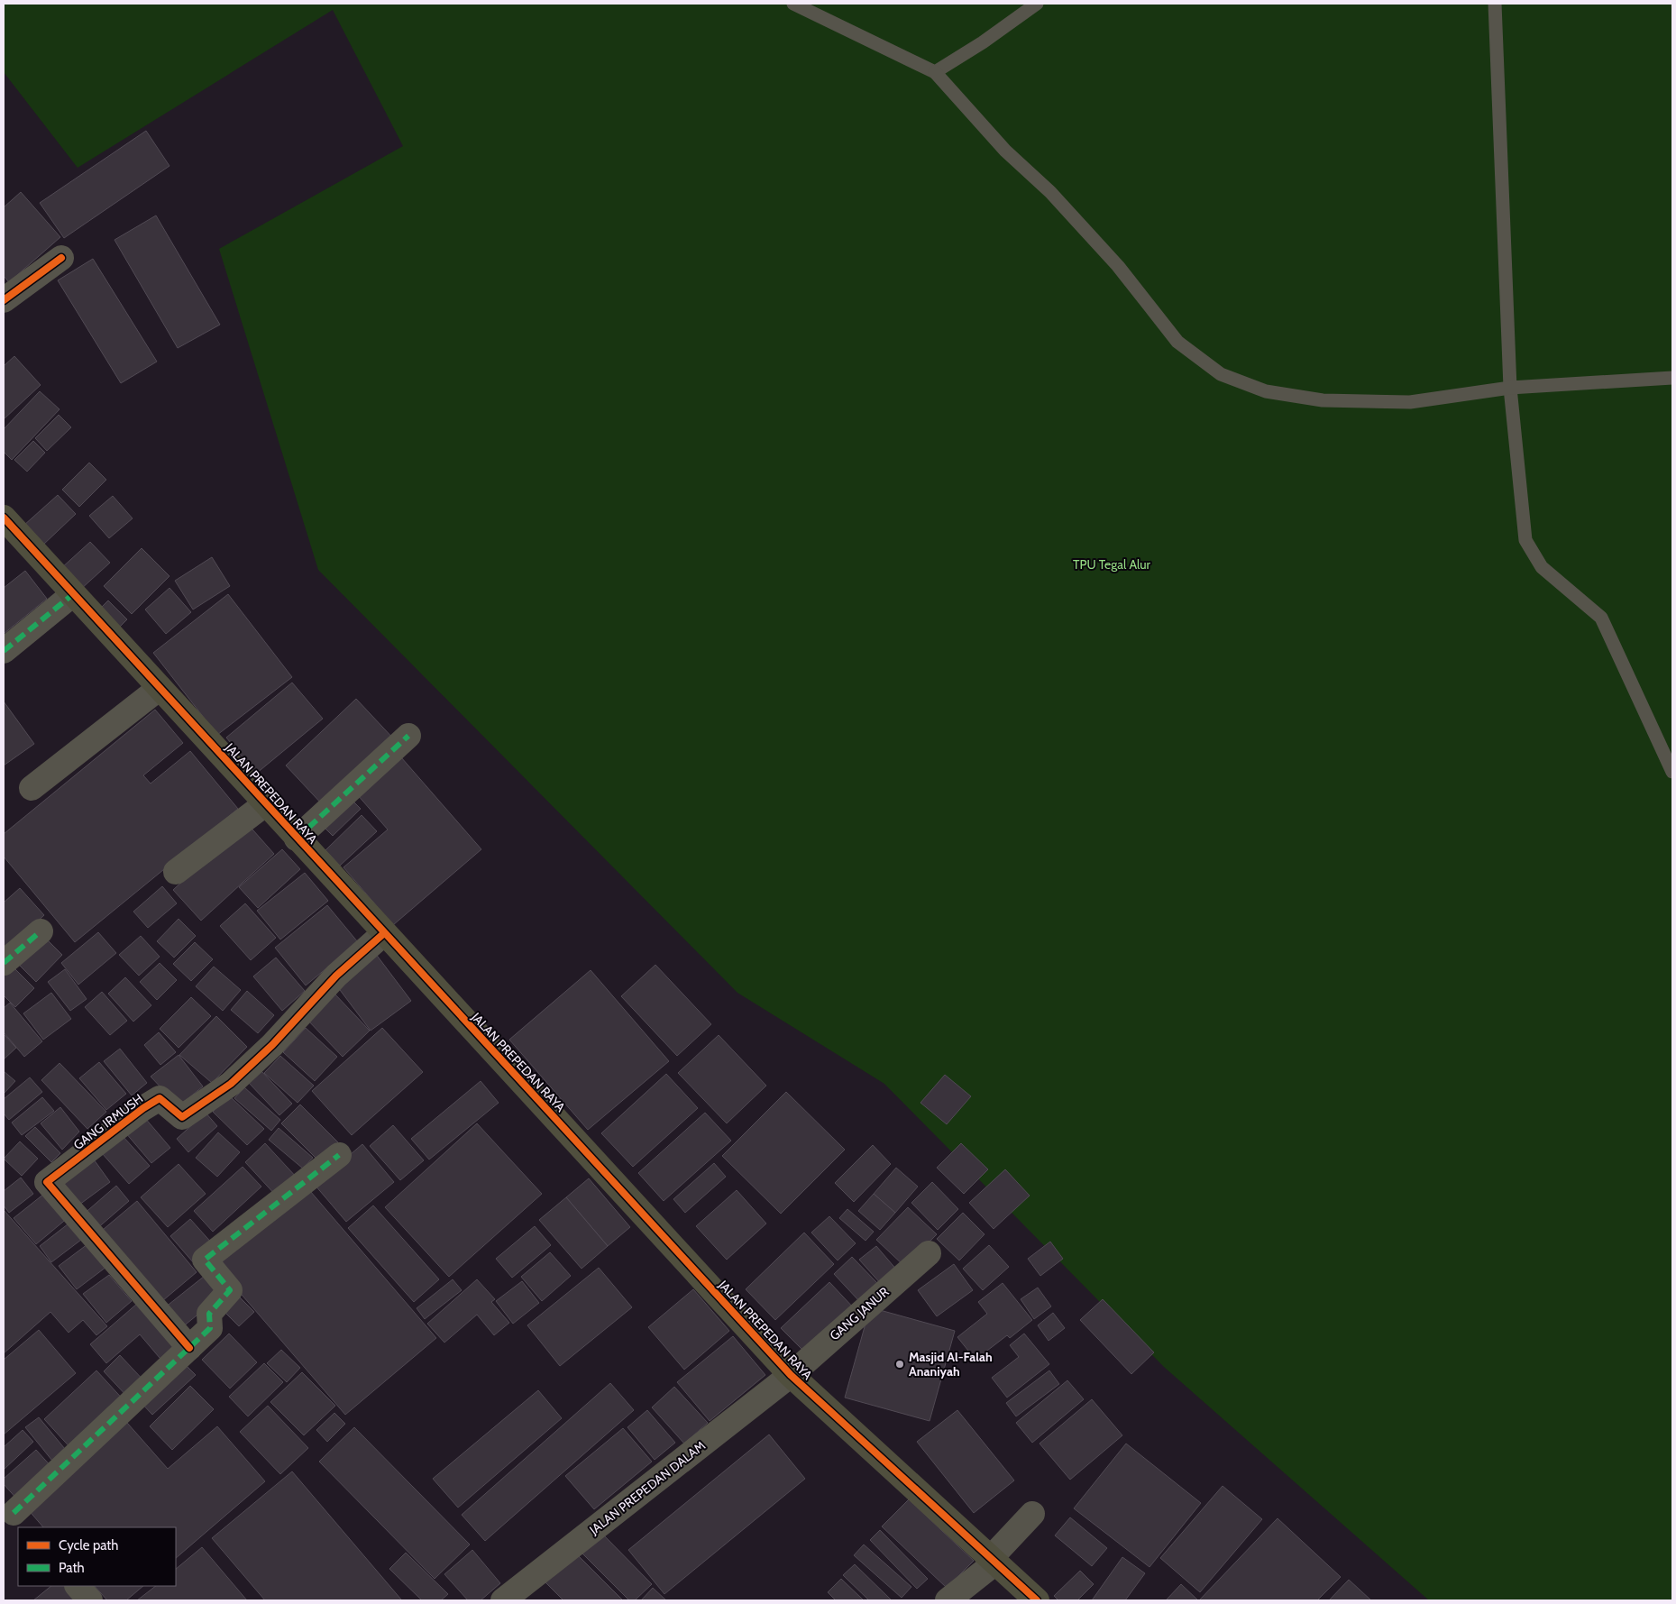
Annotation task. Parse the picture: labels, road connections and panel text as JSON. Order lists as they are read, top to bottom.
{
  "streets": {
    "street": [
      "JALAN PREPEDAN RAYA",
      "GANG IRMUSH",
      "GANG JANUR",
      "JALAN PREPEDAN DALAM"
    ]
  },
  "crossings": [
    ["JALAN PREPEDAN RAYA", "GANG IRMUSH"],
    ["JALAN PREPEDAN RAYA", "GANG JANUR"],
    ["JALAN PREPEDAN RAYA", "JALAN PREPEDAN DALAM"],
    ["GANG JANUR", "JALAN PREPEDAN DALAM"]
  ],
  "parks": ["TPU Tegal Alur"],
  "places": ["Masjid Al-Falah Ananiyah"],
  "legend": ["Cycle path", "Path"]
}
